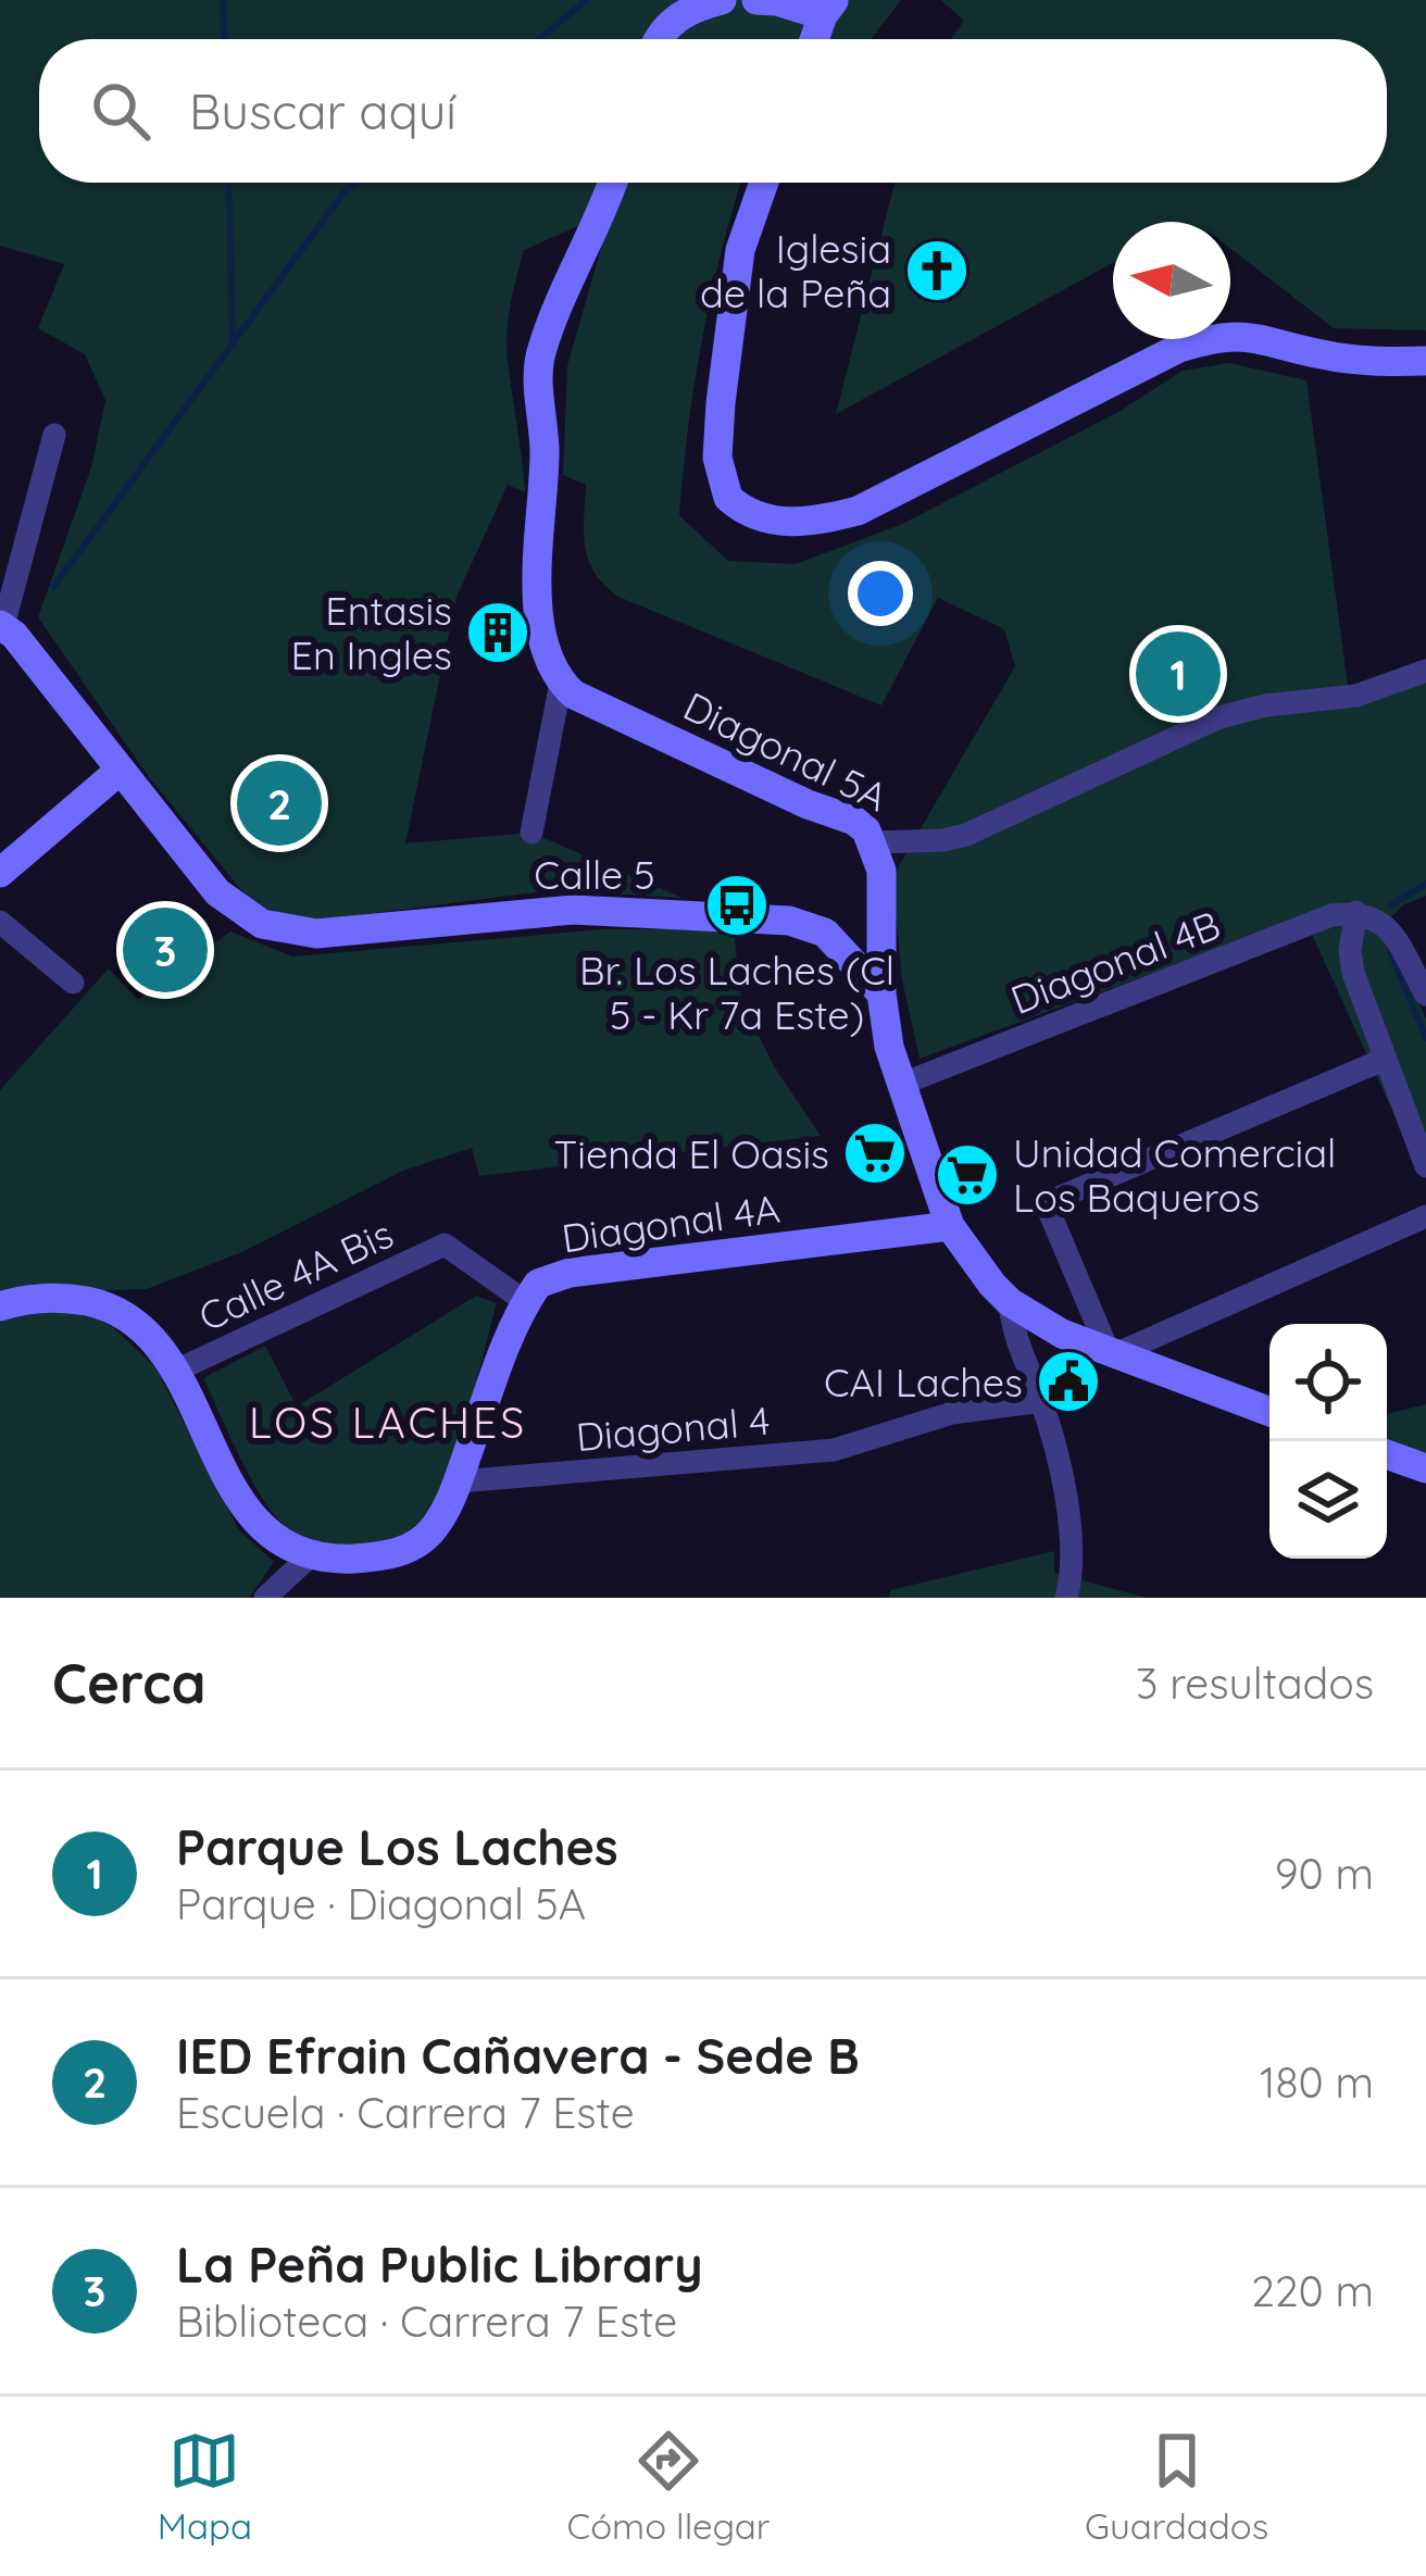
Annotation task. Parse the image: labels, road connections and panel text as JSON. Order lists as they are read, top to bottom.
{
  "streets": {
    "street": [
      "Diagonal 5A",
      "Calle 5",
      "Diagonal 4B",
      "Diagonal 4A",
      "Calle 4A Bis",
      "Diagonal 4"
    ]
  },
  "crossings": [
    ["Diagonal 4A", "Calle 4A Bis"],
    ["Diagonal 4A", "Diagonal 4"]
  ],
  "districts": ["LOS LACHES"],
  "places": {
    "church": ["Iglesia de la Peña"],
    "building": ["Entasis En Ingles"],
    "bus stop": ["Br. Los Laches (Cl 5 - Kr 7a Este)"],
    "supermarket": ["Tienda El Oasis", "Unidad Comercial Los Baqueros"],
    "public building": ["CAI Laches"]
  },
  "north": "left",
  "page": {
    "search": "Buscar aquí",
    "pins": ["1", "2", "3"],
    "heading": ["Cerca", "3 resultados"],
    "list": [
      {
        "mark": "1",
        "name": "Parque Los Laches",
        "note": "Parque · Diagonal 5A",
        "value": "90 m"
      },
      {
        "mark": "2",
        "name": "IED Efrain Cañavera - Sede B",
        "note": "Escuela · Carrera 7 Este",
        "value": "180 m"
      },
      {
        "mark": "3",
        "name": "La Peña Public Library",
        "note": "Biblioteca · Carrera 7 Este",
        "value": "220 m"
      }
    ],
    "nav": ["Mapa", "Cómo llegar", "Guardados"]
  }
}
